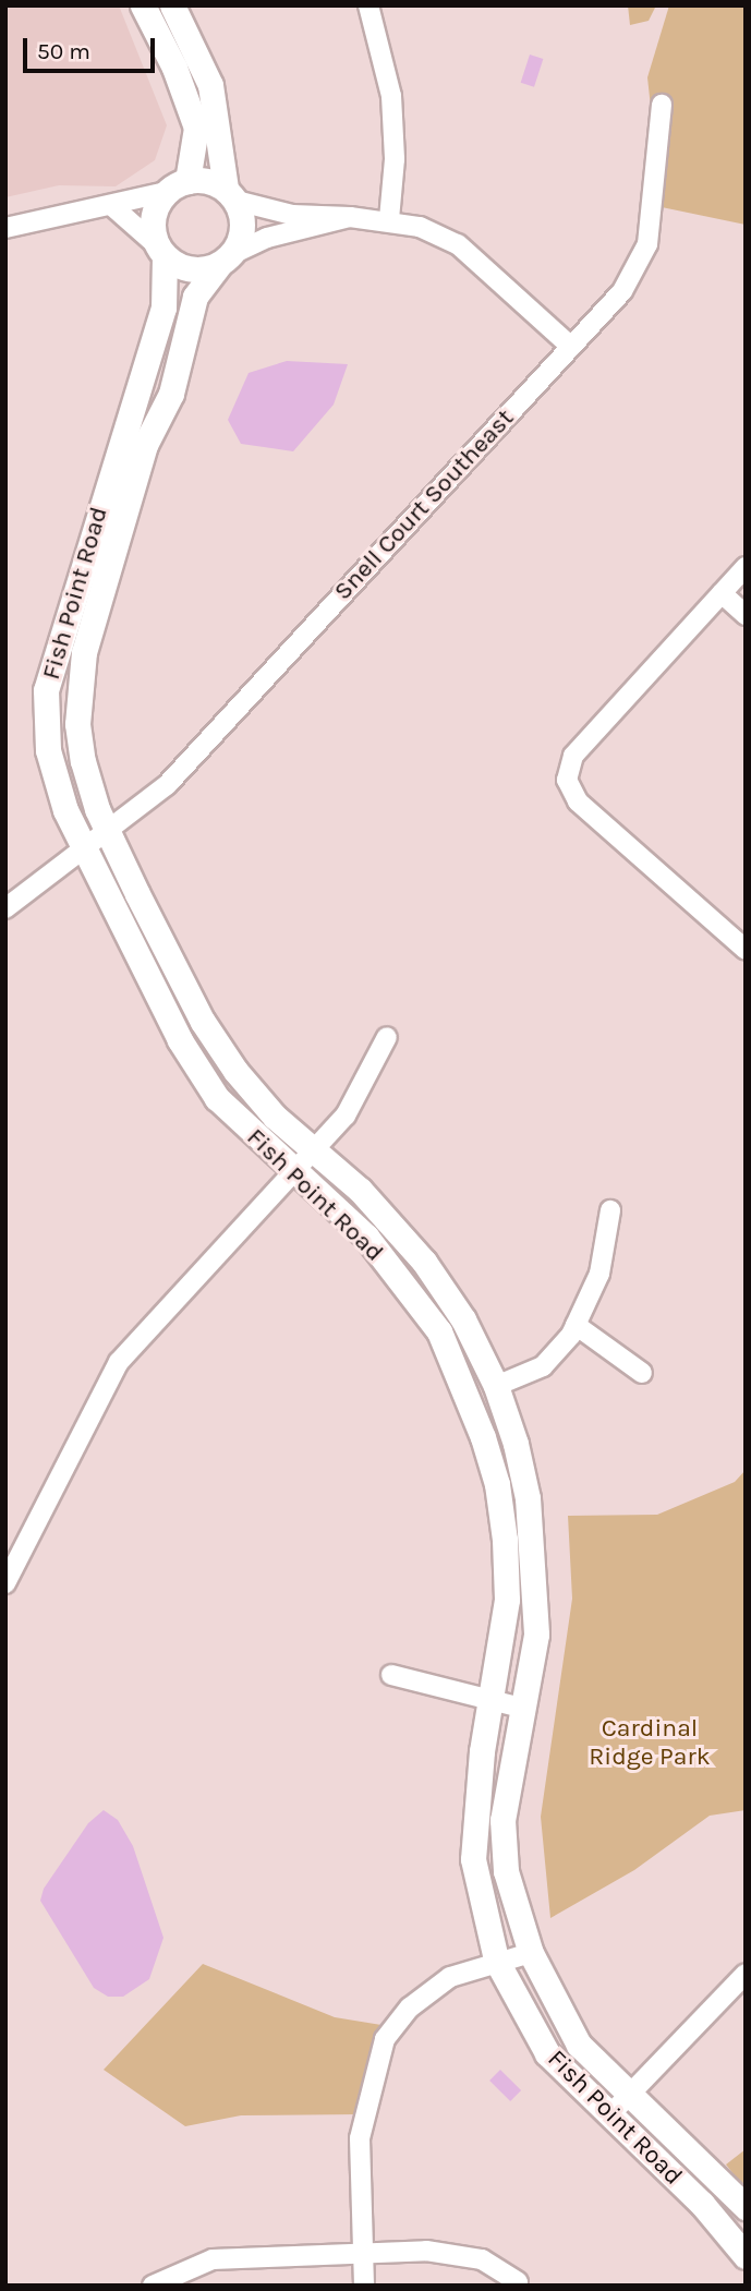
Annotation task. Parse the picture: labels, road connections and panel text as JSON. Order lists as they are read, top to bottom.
{
  "streets": {
    "street": ["Snell Court Southeast", "Fish Point Road"]
  },
  "crossings": [
    ["Snell Court Southeast", "Fish Point Road"]
  ],
  "parks": ["Cardinal Ridge Park"],
  "scale_bar": "50 m"
}
